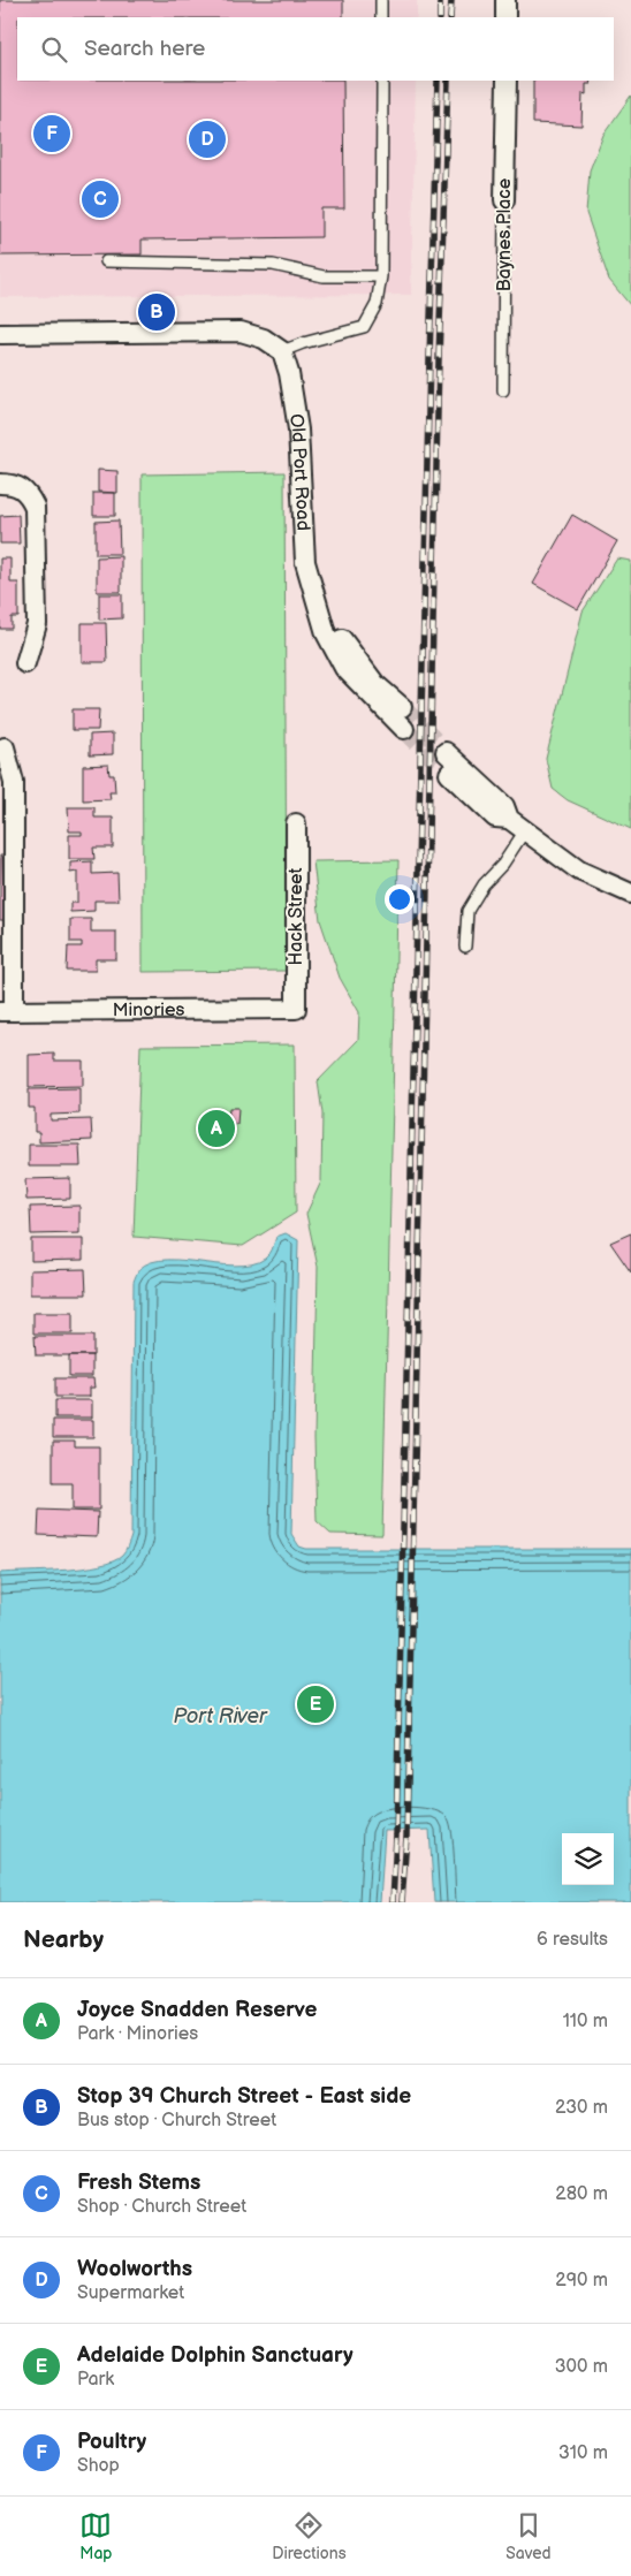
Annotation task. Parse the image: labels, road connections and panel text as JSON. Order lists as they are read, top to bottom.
{
  "streets": {
    "street": [
      "Baynes Place",
      "Old Port Road",
      "Hack Street",
      "Minories"
    ]
  },
  "crossings": [
    ["Hack Street", "Minories"]
  ],
  "water": ["Port River"],
  "page": {
    "search": "Search here",
    "pins": [
      "F",
      "D",
      "C",
      "B",
      "A",
      "E"
    ],
    "heading": ["Nearby", "6 results"],
    "list": [
      {
        "mark": "A",
        "name": "Joyce Snadden Reserve",
        "note": "Park · Minories",
        "value": "110 m"
      },
      {
        "mark": "B",
        "name": "Stop 39 Church Street - East side",
        "note": "Bus stop · Church Street",
        "value": "230 m"
      },
      {
        "mark": "C",
        "name": "Fresh Stems",
        "note": "Shop · Church Street",
        "value": "280 m"
      },
      {
        "mark": "D",
        "name": "Woolworths",
        "note": "Supermarket",
        "value": "290 m"
      },
      {
        "mark": "E",
        "name": "Adelaide Dolphin Sanctuary",
        "note": "Park",
        "value": "300 m"
      },
      {
        "mark": "F",
        "name": "Poultry",
        "note": "Shop",
        "value": "310 m"
      }
    ],
    "nav": ["Map", "Directions", "Saved"]
  }
}
